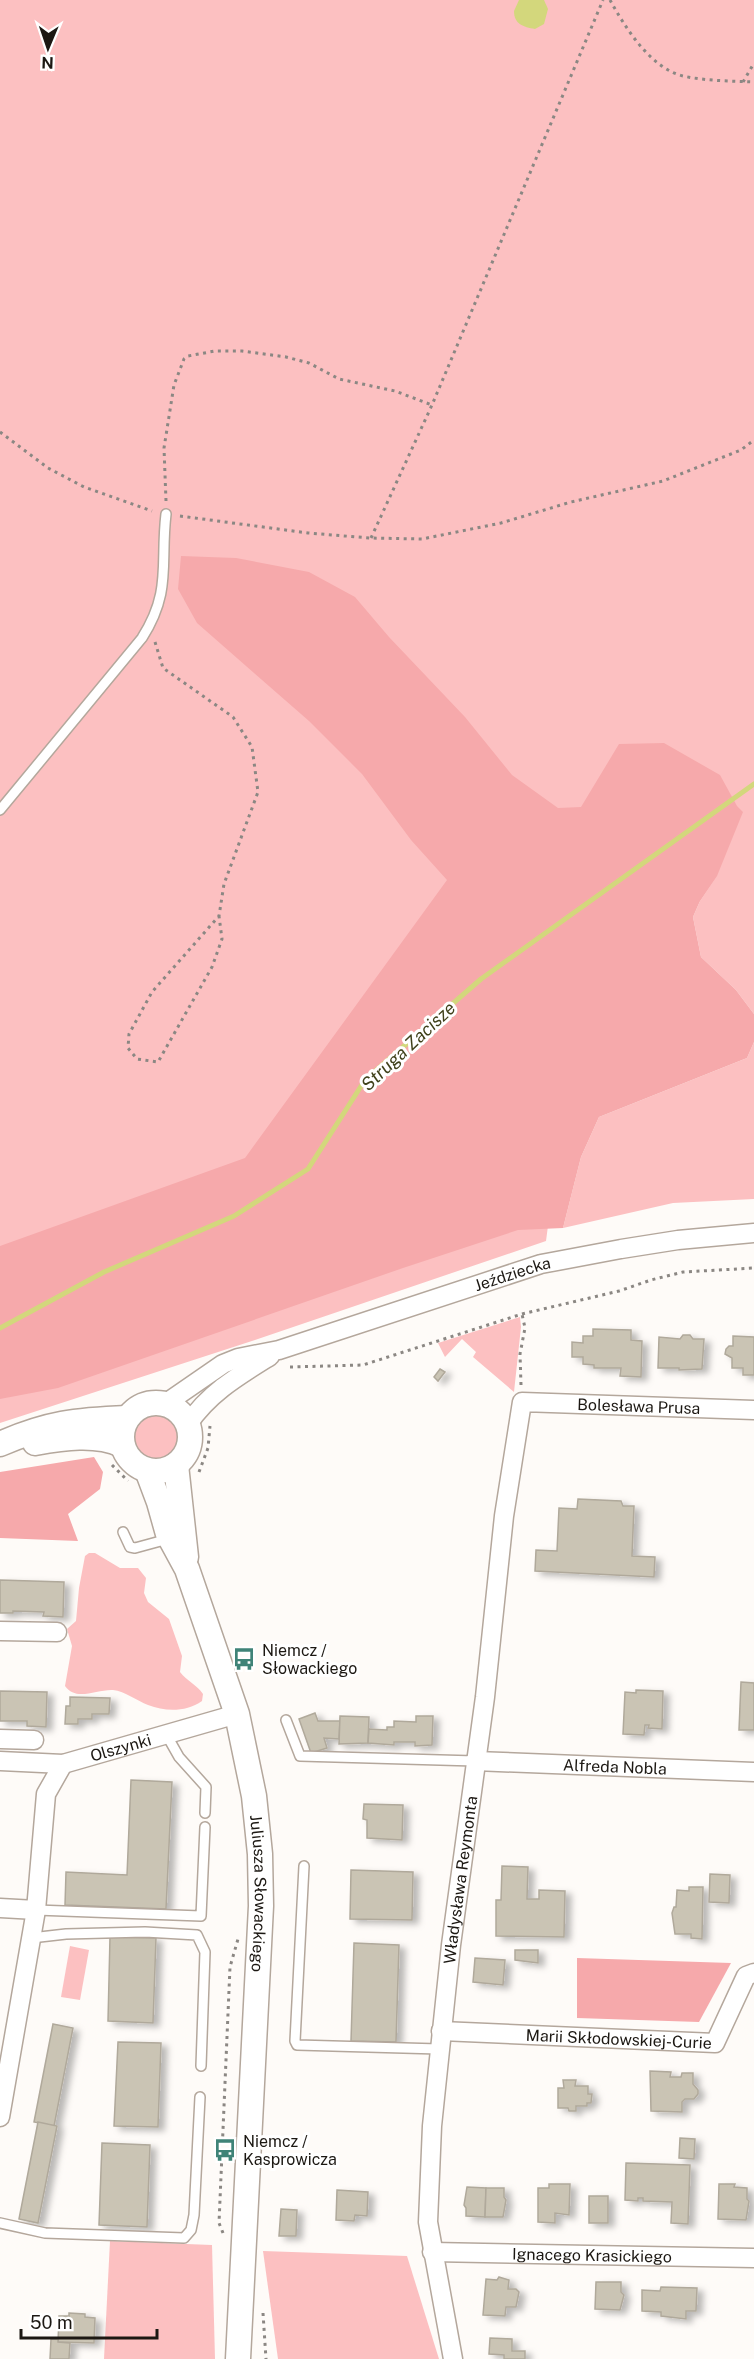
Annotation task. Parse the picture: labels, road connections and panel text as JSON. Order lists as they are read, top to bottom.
{
  "streets": {
    "street": [
      "Jeździecka",
      "Bolesława Prusa",
      "Olszynki",
      "Alfreda Nobla",
      "Władysława Reymonta",
      "Juliusza Słowackiego",
      "Marii Skłodowskiej-Curie",
      "Ignacego Krasickiego"
    ]
  },
  "crossings": [
    ["Bolesława Prusa", "Władysława Reymonta"],
    ["Olszynki", "Juliusza Słowackiego"],
    ["Alfreda Nobla", "Władysława Reymonta"],
    ["Władysława Reymonta", "Marii Skłodowskiej-Curie"],
    ["Władysława Reymonta", "Ignacego Krasickiego"]
  ],
  "water": ["Struga Zacisze"],
  "places": {
    "bus stop": ["Niemcz / Słowackiego", "Niemcz / Kasprowicza"]
  },
  "scale_bar": "50 m",
  "north": "bottom"
}
